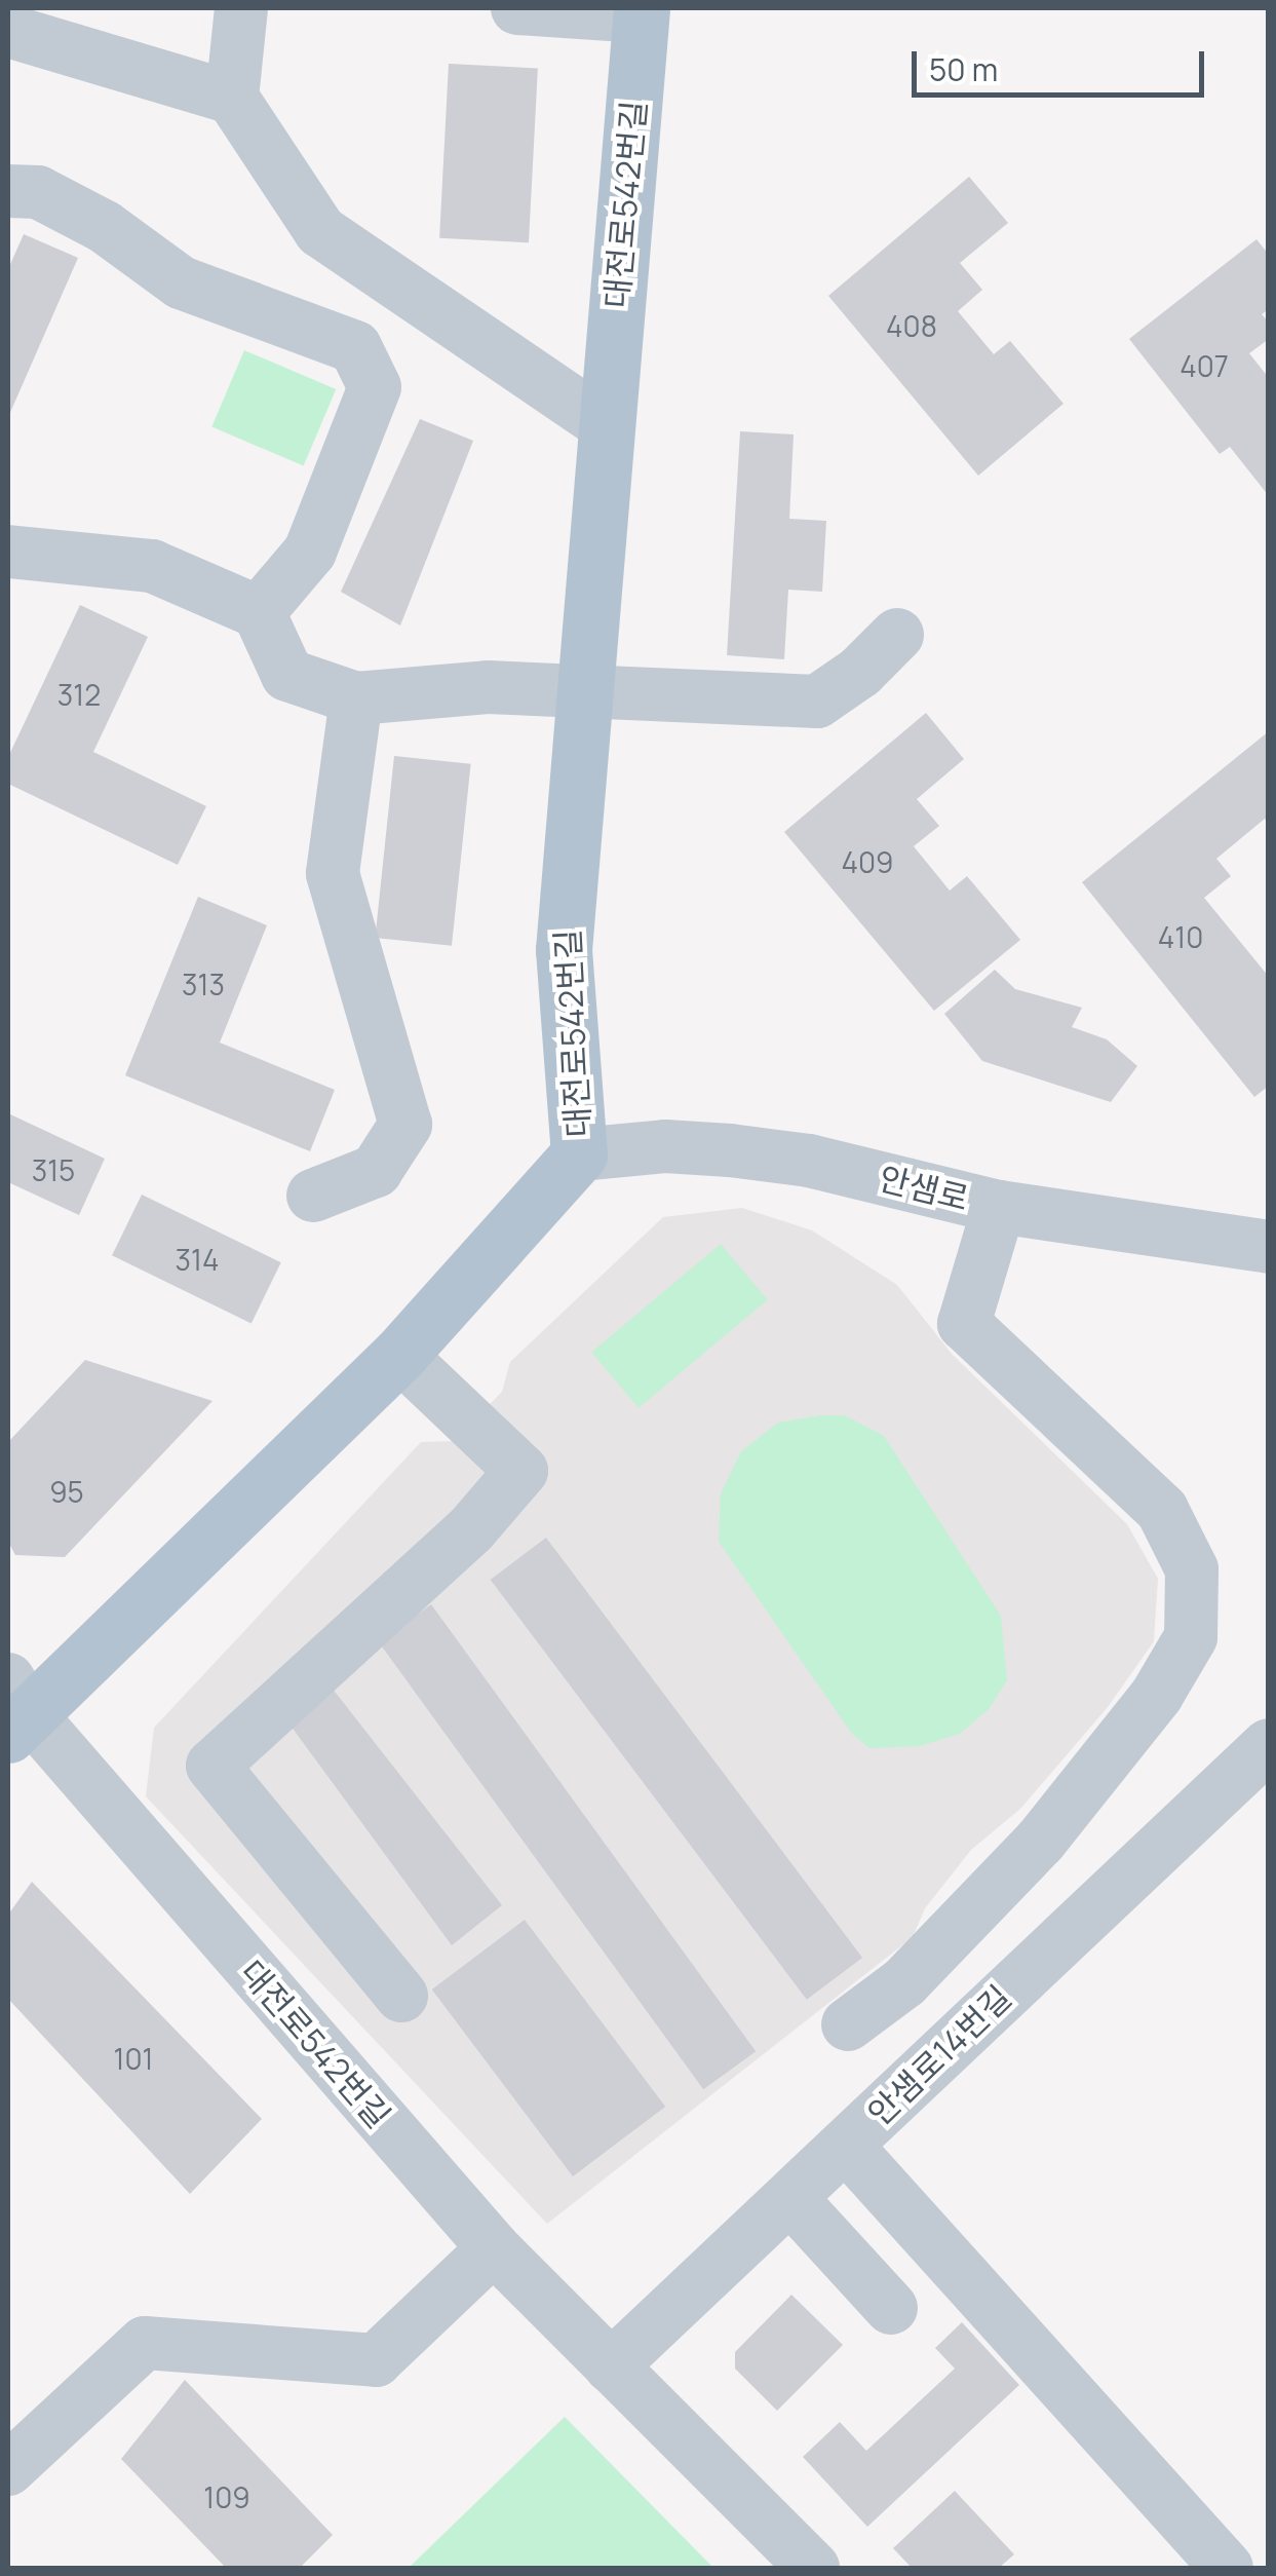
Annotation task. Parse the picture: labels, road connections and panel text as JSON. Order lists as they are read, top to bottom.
{
  "streets": {
    "main road": ["대전로542번길"],
    "street": ["안샘로", "안샘로14번길"]
  },
  "crossings": [
    ["대전로542번길", "안샘로"]
  ],
  "house_numbers": [
    "408",
    "407",
    "312",
    "409",
    "410",
    "313",
    "315",
    "314",
    "95",
    "101",
    "109"
  ],
  "scale_bar": "50 m"
}
